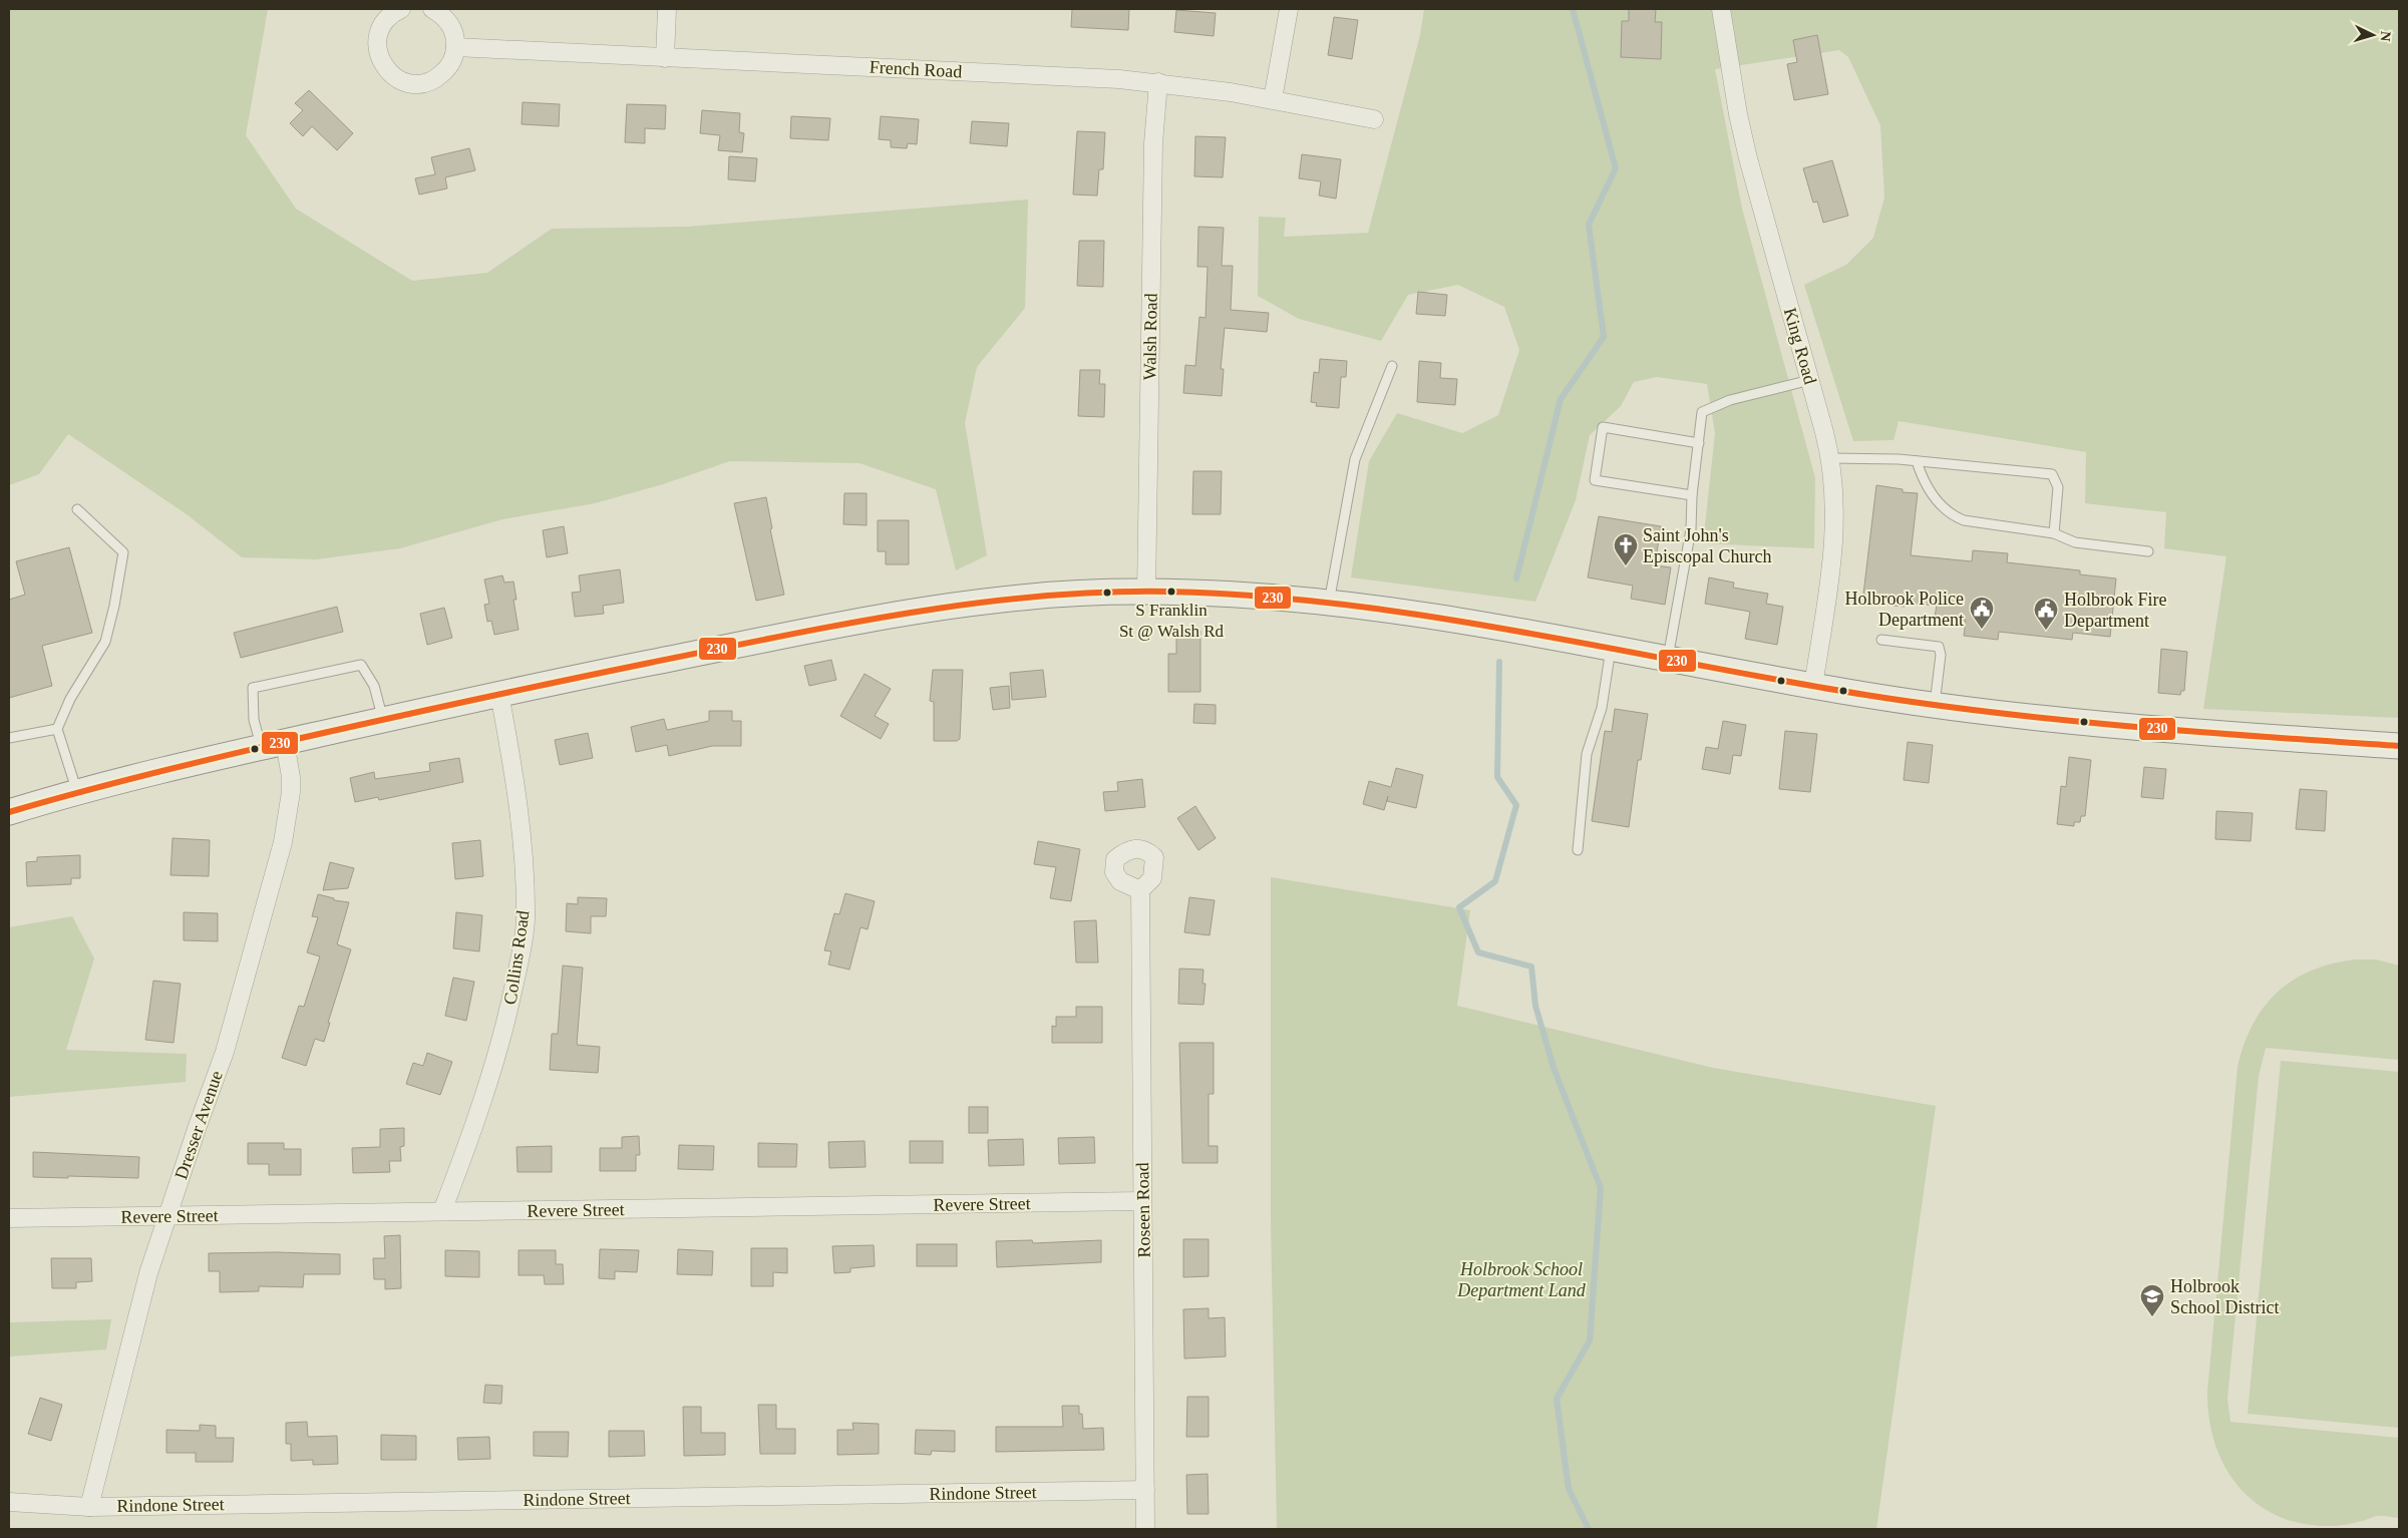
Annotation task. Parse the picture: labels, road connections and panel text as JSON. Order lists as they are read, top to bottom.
{
  "streets": {
    "street": [
      "French Road",
      "Walsh Road",
      "King Road",
      "Collins Road",
      "Dresser Avenue",
      "Revere Street",
      "Roseen Road",
      "Rindone Street"
    ]
  },
  "crossings": [
    ["French Road", "Walsh Road"],
    ["Collins Road", "Revere Street"],
    ["Dresser Avenue", "Revere Street"],
    ["Dresser Avenue", "Rindone Street"],
    ["Revere Street", "Roseen Road"],
    ["Roseen Road", "Rindone Street"]
  ],
  "parks": ["Holbrook School Department Land"],
  "places": {
    "church": ["Saint John's Episcopal Church"],
    "other": ["S Franklin St @ Walsh Rd"],
    "public building": ["Holbrook Police Department", "Holbrook Fire Department"],
    "school or university": ["Holbrook School District"]
  },
  "lines": ["transit line 230"],
  "north": "right"
}
